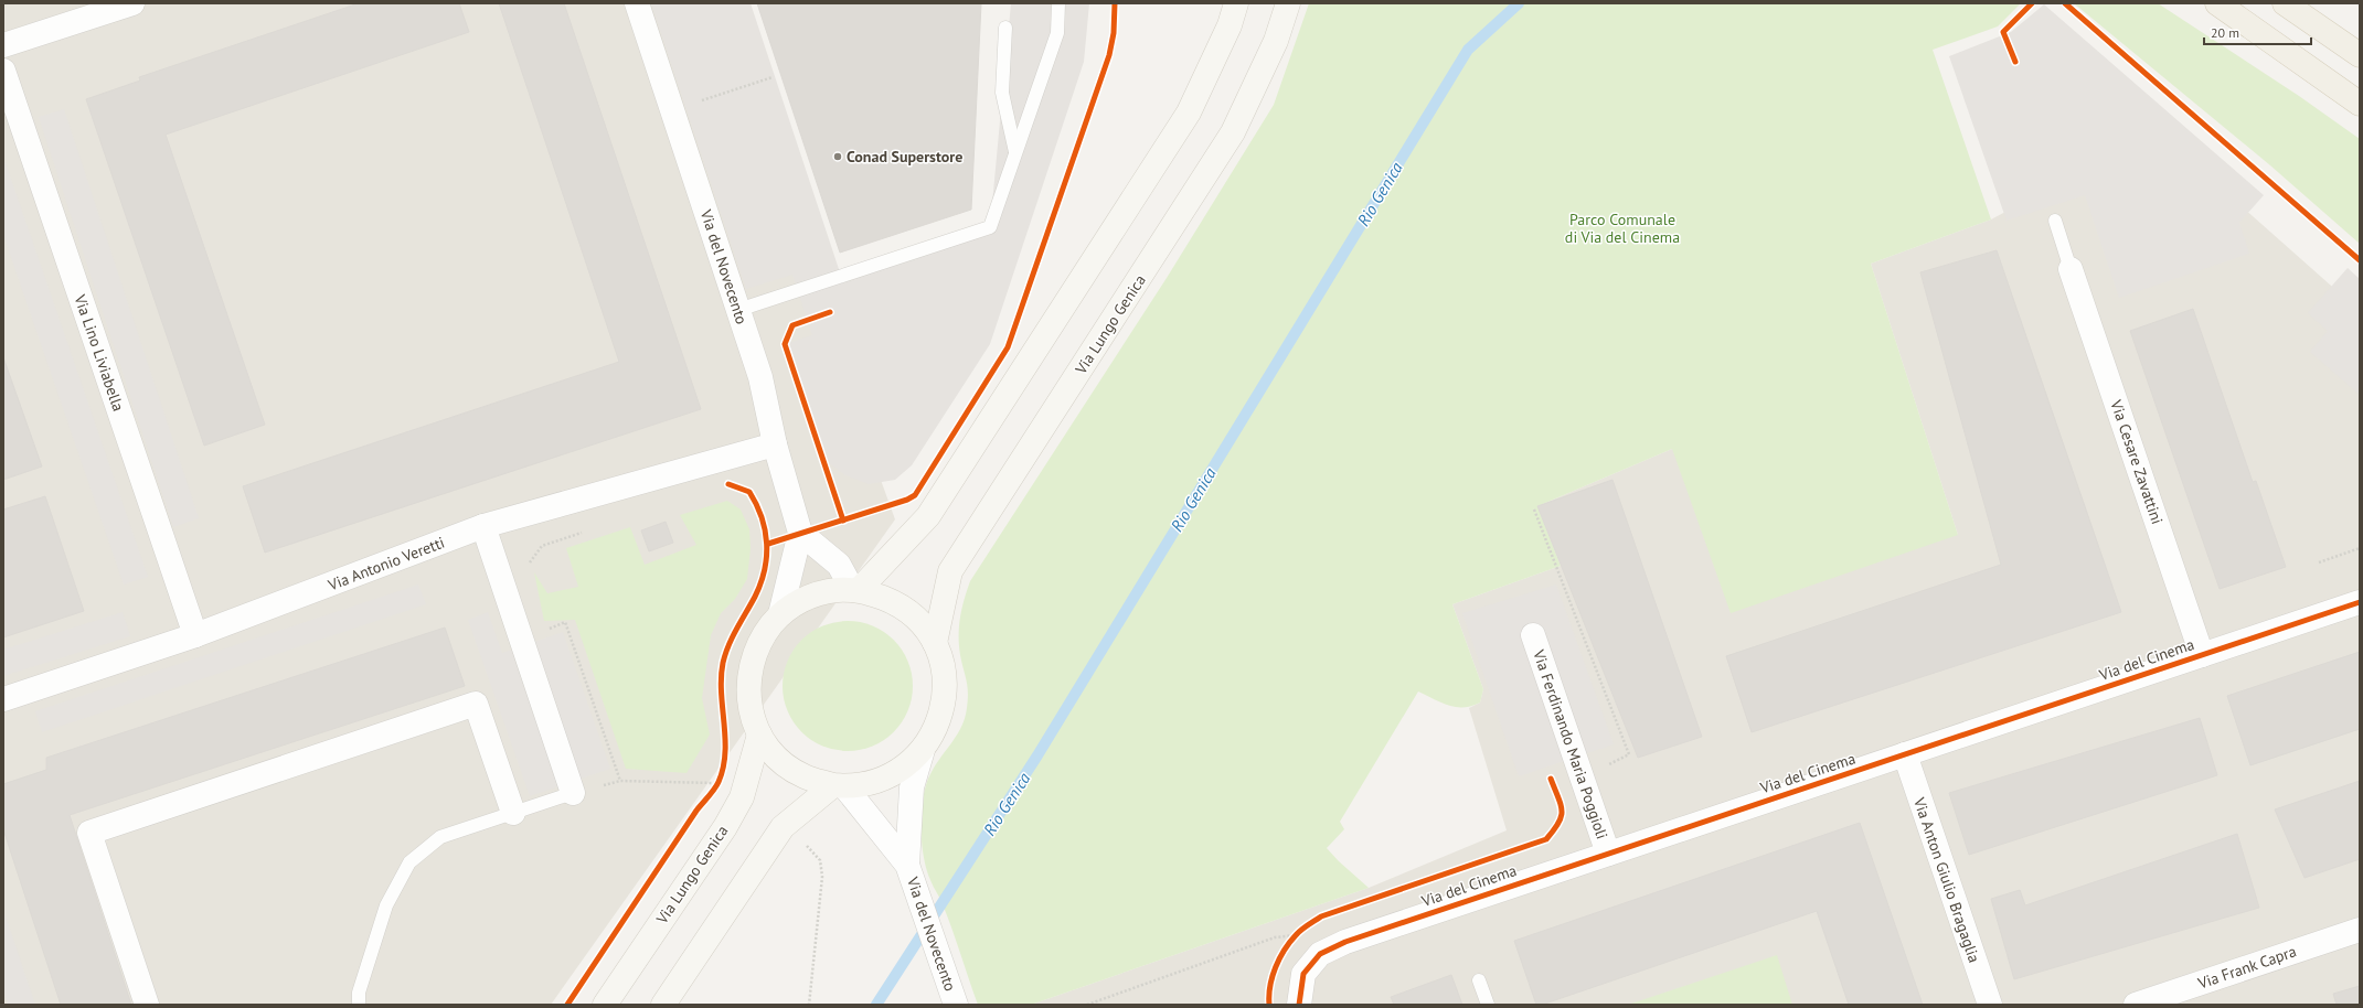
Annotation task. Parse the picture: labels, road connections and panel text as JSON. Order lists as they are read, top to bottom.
{
  "streets": {
    "street": [
      "Via del Novecento",
      "Via Lungo Genica",
      "Via Lino Liviabella",
      "Via Cesare Zavattini",
      "Via Antonio Veretti",
      "Via del Cinema",
      "Via Ferdinando Maria Poggioli",
      "Via Anton Giulio Bragaglia",
      "Via Frank Capra"
    ]
  },
  "crossings": [
    ["Via del Novecento", "Via Lungo Genica"],
    ["Via del Novecento", "Via Antonio Veretti"],
    ["Via Lino Liviabella", "Via Antonio Veretti"],
    ["Via Cesare Zavattini", "Via del Cinema"],
    ["Via del Cinema", "Via Ferdinando Maria Poggioli"],
    ["Via del Cinema", "Via Anton Giulio Bragaglia"]
  ],
  "water": ["Rio Genica"],
  "parks": ["Parco Comunale di Via del Cinema"],
  "places": ["Conad Superstore"],
  "scale_bar": "20 m"
}
